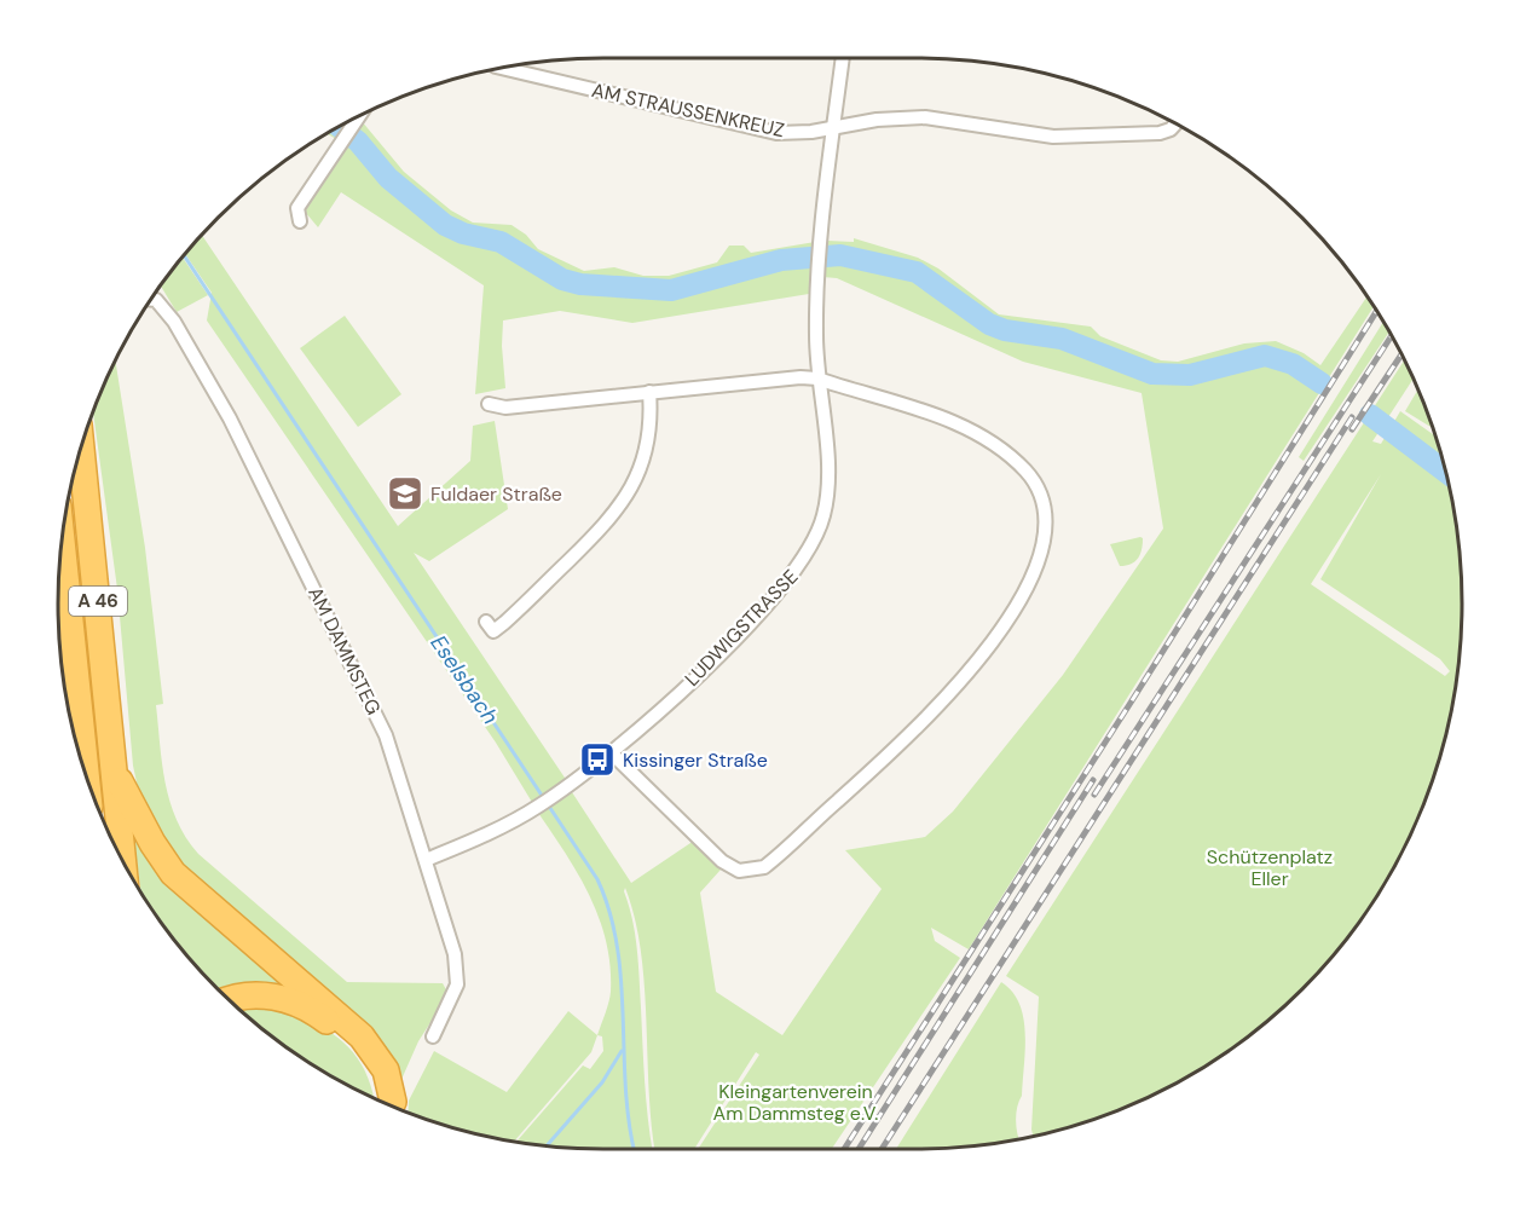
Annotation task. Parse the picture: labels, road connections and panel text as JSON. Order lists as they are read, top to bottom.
{
  "streets": {
    "highway": ["A 46"],
    "street": ["AM STRAUSSENKREUZ", "LUDWIGSTRASSE", "AM DAMMSTEG"]
  },
  "crossings": [
    ["AM STRAUSSENKREUZ", "LUDWIGSTRASSE"],
    ["LUDWIGSTRASSE", "AM DAMMSTEG"]
  ],
  "water": ["Eselsbach"],
  "parks": ["Schützenplatz Eller", "Kleingartenverein Am Dammsteg e.V."],
  "places": {
    "school or university": ["Fuldaer Straße"],
    "bus stop": ["Kissinger Straße"]
  }
}
